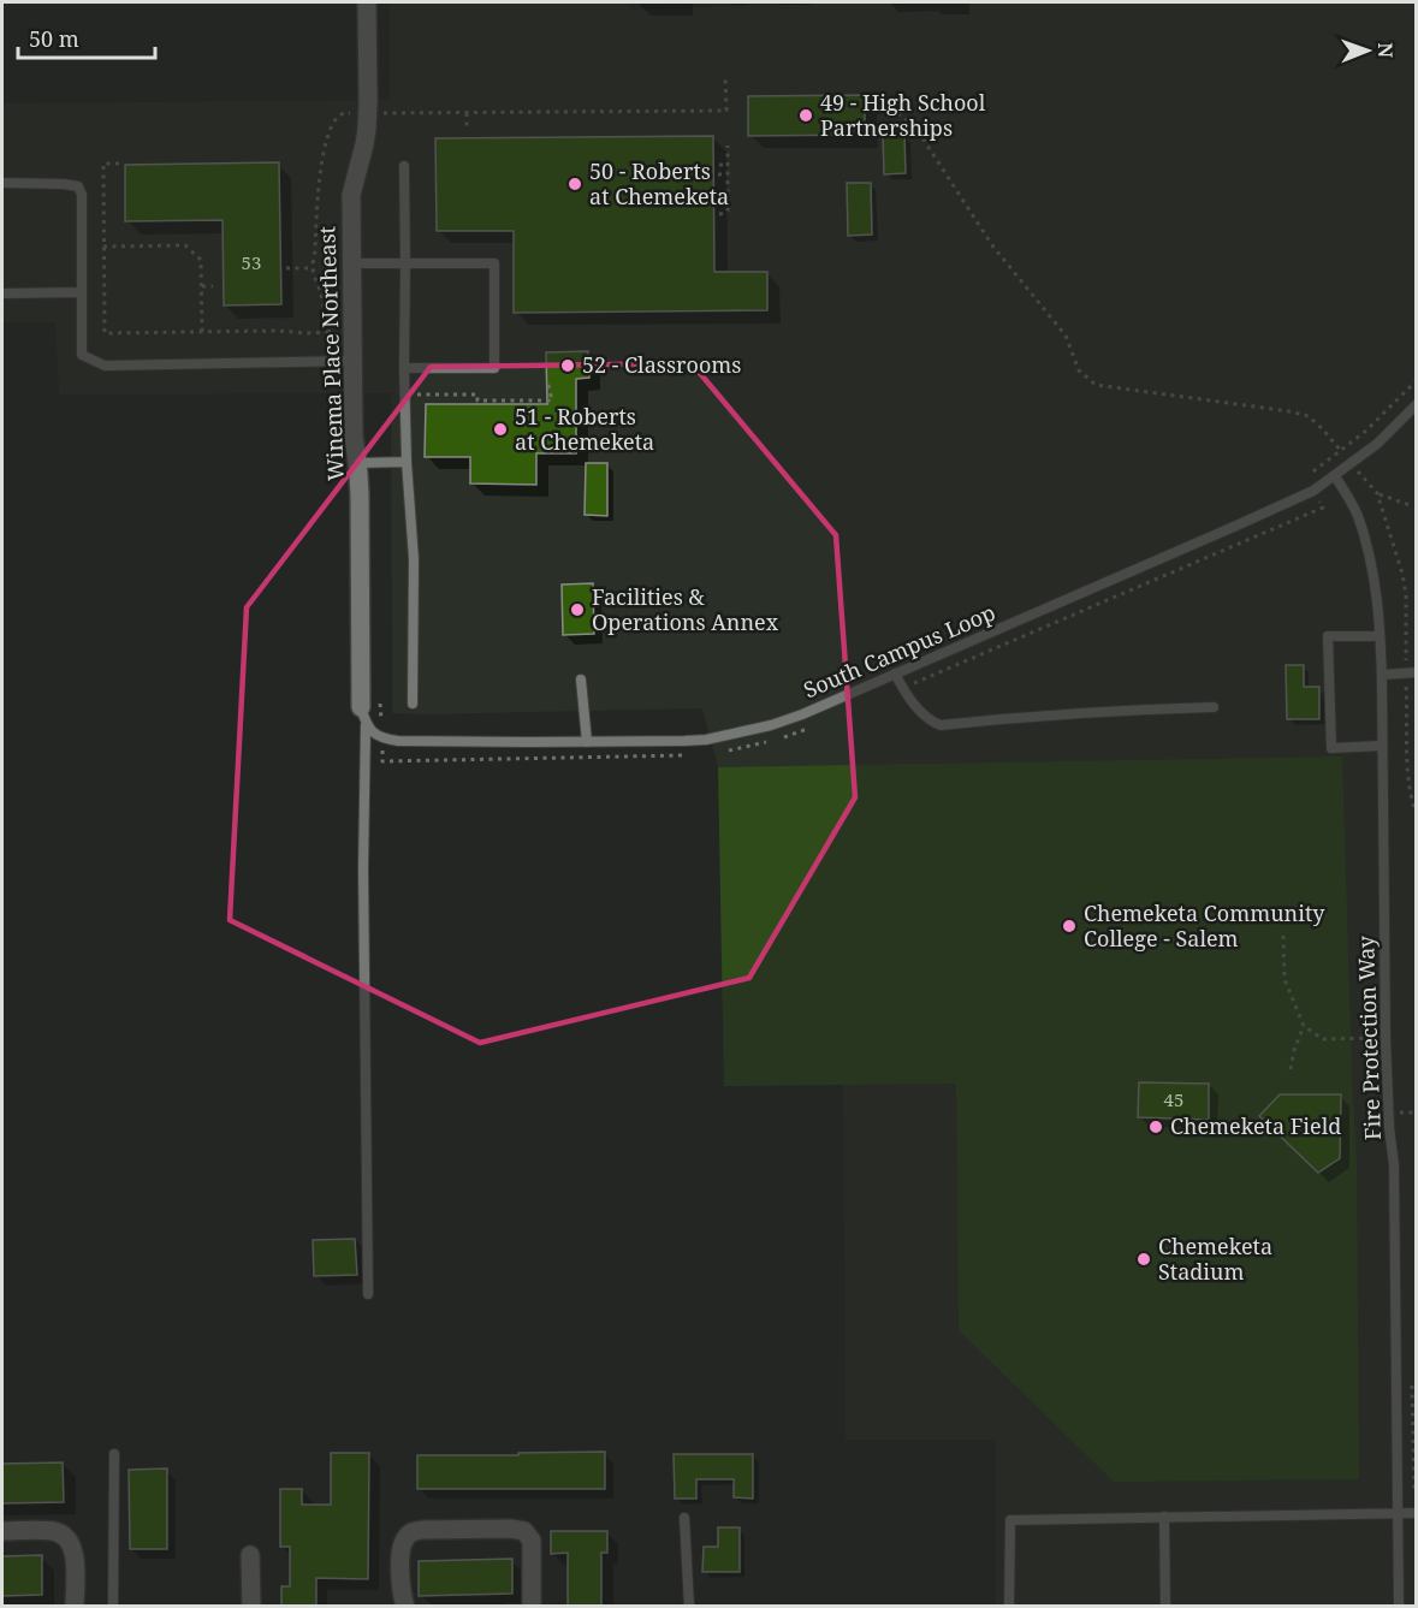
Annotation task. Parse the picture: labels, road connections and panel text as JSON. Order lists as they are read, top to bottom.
{
  "streets": {
    "street": ["Winema Place Northeast"],
    "lane": ["South Campus Loop", "Fire Protection Way"]
  },
  "crossings": [
    ["South Campus Loop", "Fire Protection Way"]
  ],
  "places": [
    "49 - High School Partnerships",
    "50 - Roberts at Chemeketa",
    "52 - Classrooms",
    "51 - Roberts at Chemeketa",
    "Facilities & Operations Annex",
    "Chemeketa Community College - Salem",
    "Chemeketa Field",
    "Chemeketa Stadium"
  ],
  "house_numbers": ["53", "45"],
  "scale_bar": "50 m",
  "north": "right"
}
